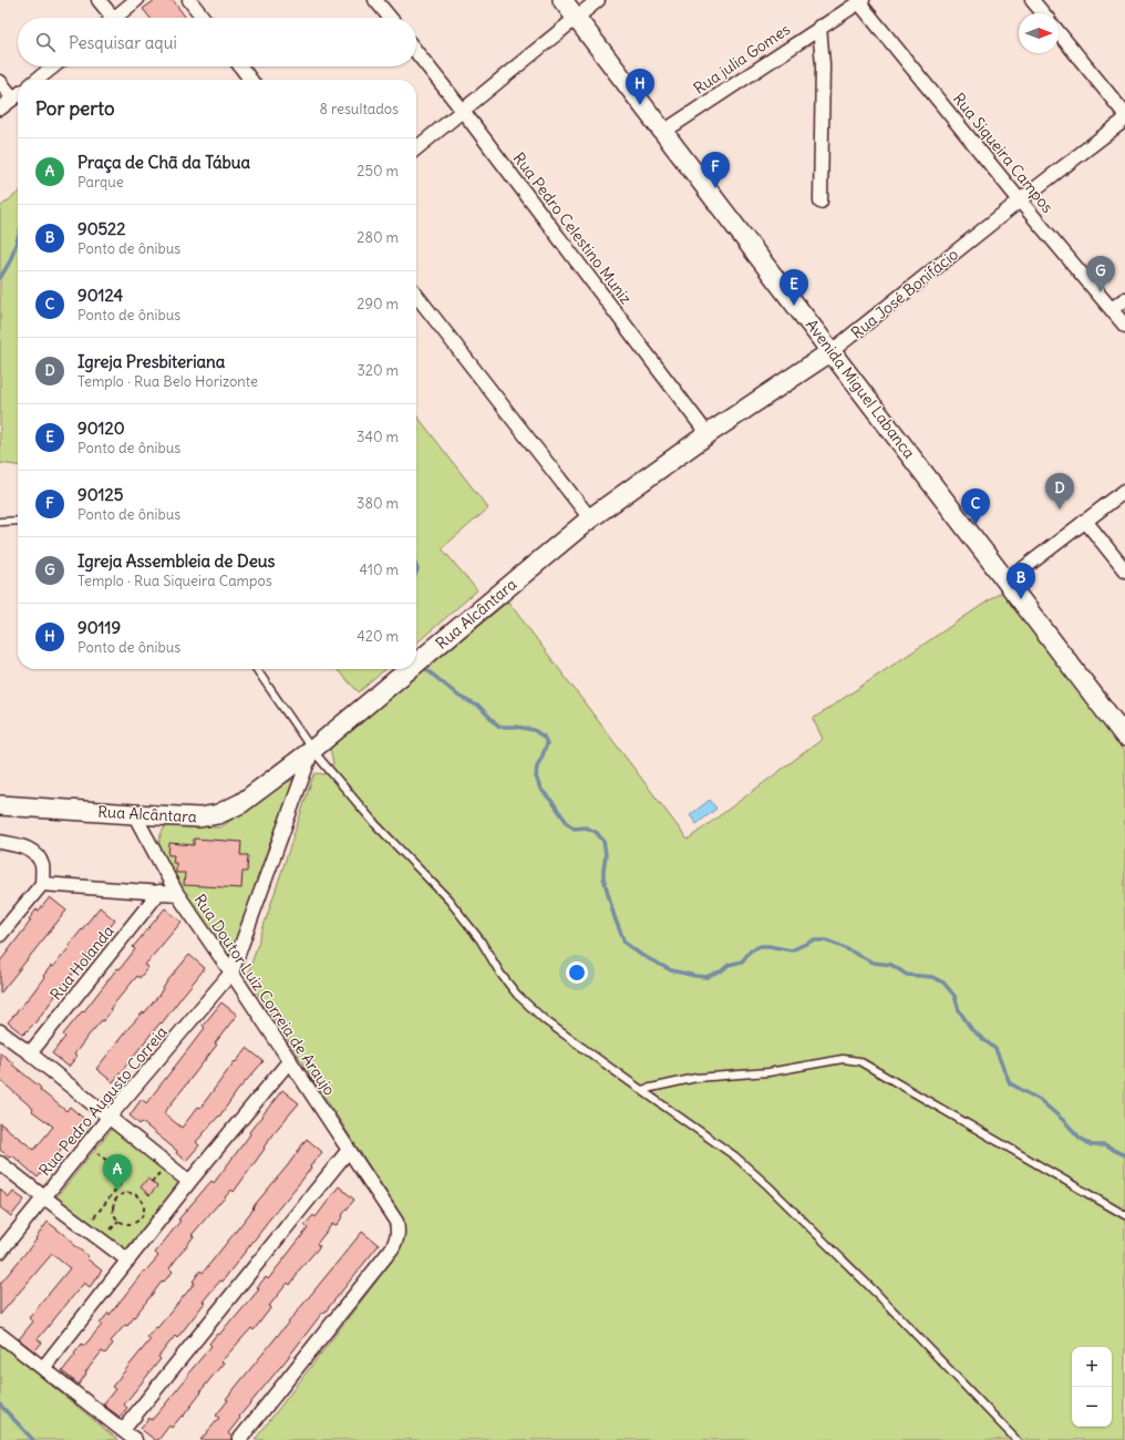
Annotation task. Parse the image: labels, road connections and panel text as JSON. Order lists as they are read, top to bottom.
{
  "streets": {
    "street": [
      "Rua julia Gomes",
      "Rua Siqueira Campos",
      "Rua Pedro Celestino Muniz",
      "Rua José Bonifácio",
      "Avenida Miguel Labanca",
      "Rua Alcântara",
      "Rua Holanda",
      "Rua Doutor Luiz Correia de Araujo",
      "Rua Pedro Augusto Correia"
    ]
  },
  "crossings": [
    ["Rua julia Gomes", "Rua Siqueira Campos"],
    ["Rua julia Gomes", "Avenida Miguel Labanca"],
    ["Rua Siqueira Campos", "Rua José Bonifácio"],
    ["Rua Pedro Celestino Muniz", "Rua José Bonifácio"],
    ["Rua José Bonifácio", "Avenida Miguel Labanca"],
    ["Rua José Bonifácio", "Rua Alcântara"],
    ["Rua Holanda", "Rua Doutor Luiz Correia de Araujo"],
    ["Rua Doutor Luiz Correia de Araujo", "Rua Pedro Augusto Correia"]
  ],
  "north": "right",
  "page": {
    "search": "Pesquisar aqui",
    "pins": [
      "H",
      "F",
      "G",
      "E",
      "D",
      "C",
      "B",
      "A"
    ],
    "heading": ["Por perto", "8 resultados"],
    "list": [
      {
        "mark": "A",
        "name": "Praça de Chã da Tábua",
        "note": "Parque",
        "value": "250 m"
      },
      {
        "mark": "B",
        "name": "90522",
        "note": "Ponto de ônibus",
        "value": "280 m"
      },
      {
        "mark": "C",
        "name": "90124",
        "note": "Ponto de ônibus",
        "value": "290 m"
      },
      {
        "mark": "D",
        "name": "Igreja Presbiteriana",
        "note": "Templo · Rua Belo Horizonte",
        "value": "320 m"
      },
      {
        "mark": "E",
        "name": "90120",
        "note": "Ponto de ônibus",
        "value": "340 m"
      },
      {
        "mark": "F",
        "name": "90125",
        "note": "Ponto de ônibus",
        "value": "380 m"
      },
      {
        "mark": "G",
        "name": "Igreja Assembleia de Deus",
        "note": "Templo · Rua Siqueira Campos",
        "value": "410 m"
      },
      {
        "mark": "H",
        "name": "90119",
        "note": "Ponto de ônibus",
        "value": "420 m"
      }
    ],
    "map_buttons": ["+", "−"]
  }
}
